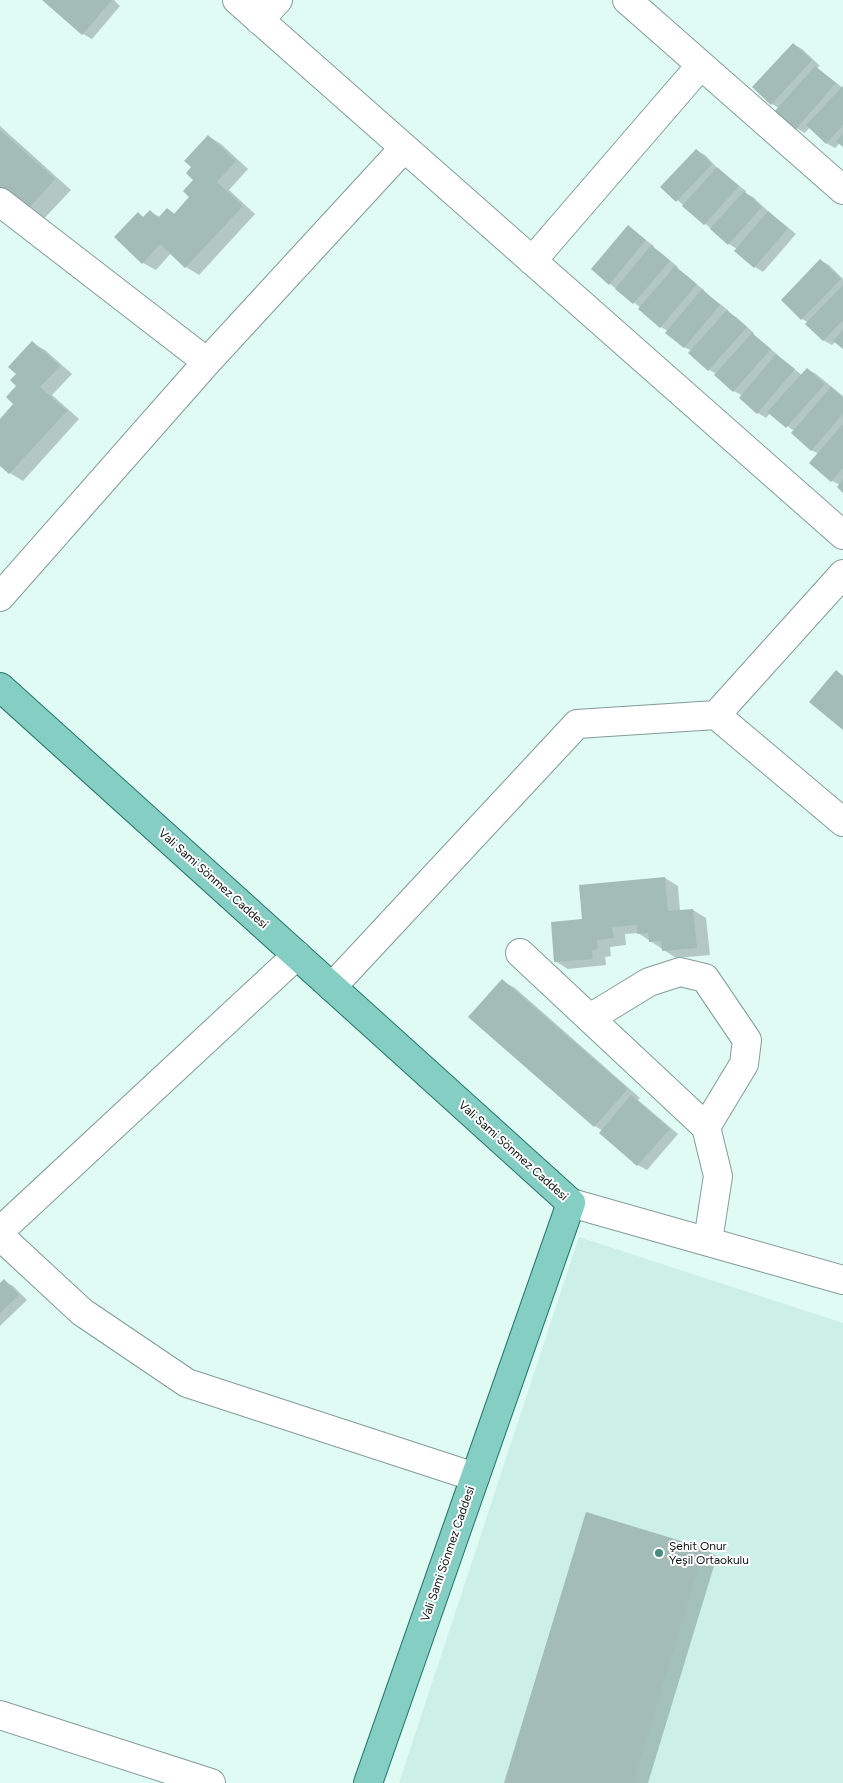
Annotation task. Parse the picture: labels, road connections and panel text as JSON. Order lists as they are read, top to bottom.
{
  "streets": {
    "main road": ["Vali Sami Sönmez Caddesi"]
  },
  "places": ["Şehit Onur Yeşil Ortaokulu"]
}
